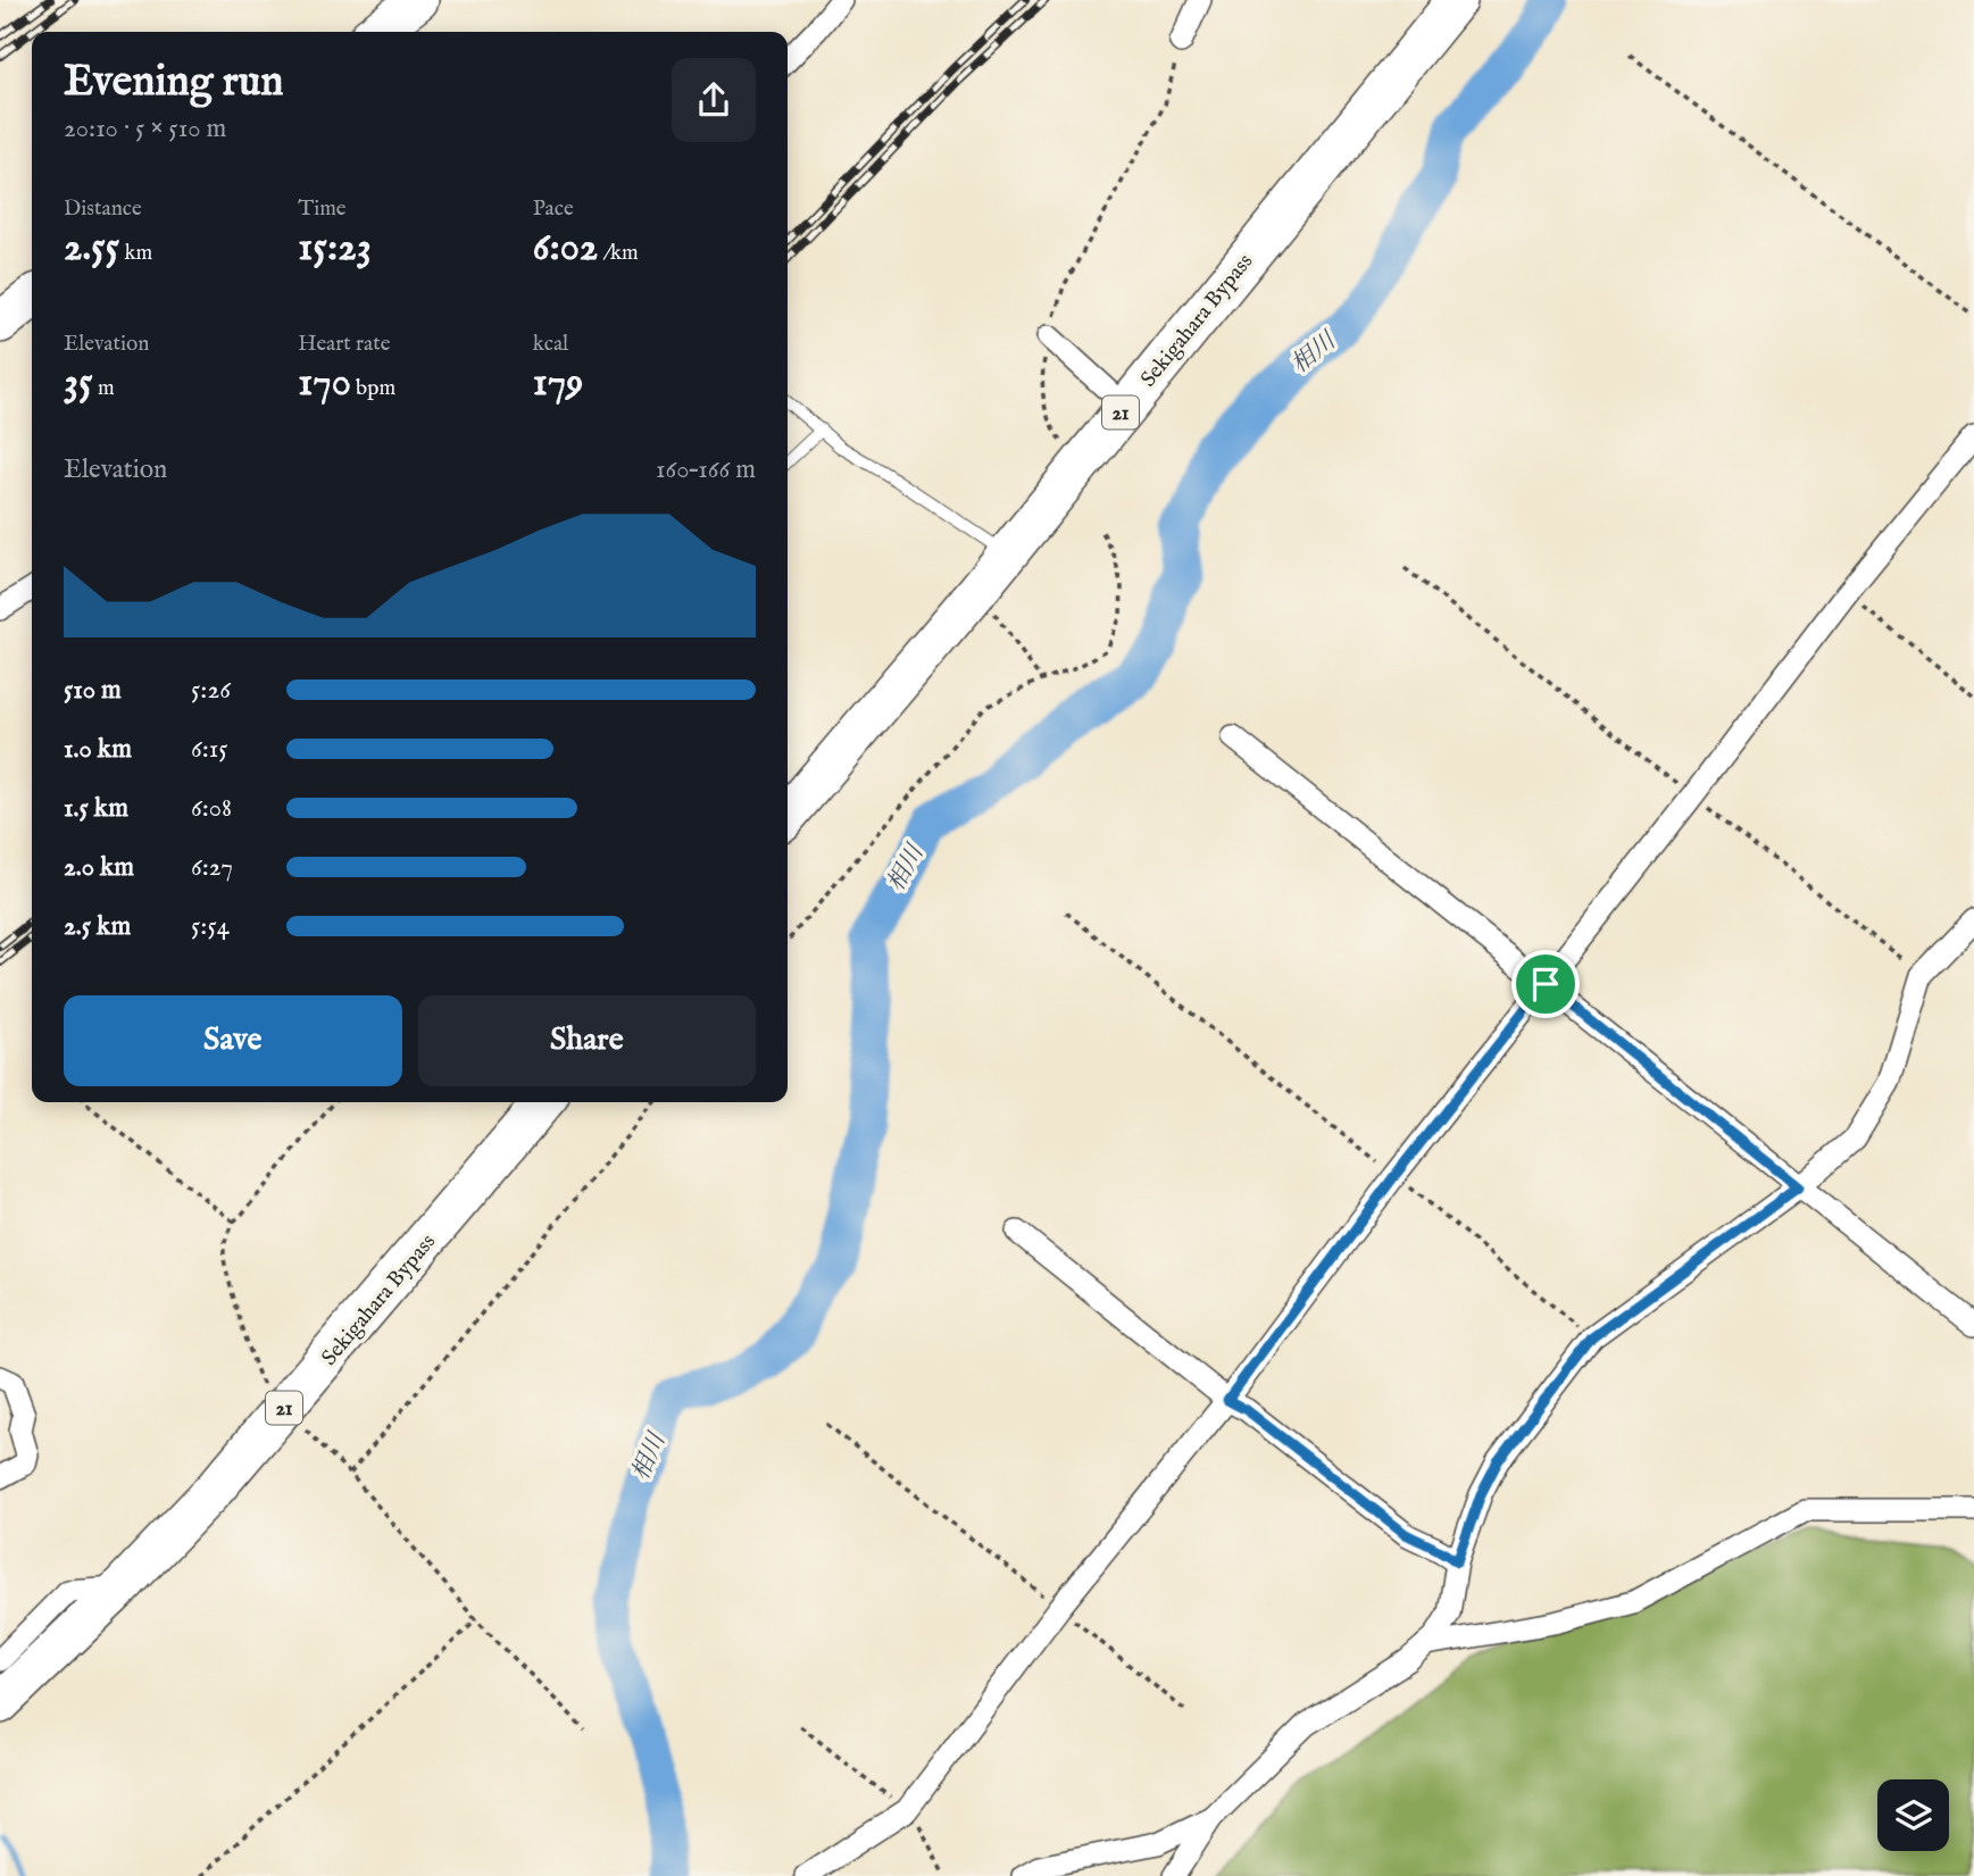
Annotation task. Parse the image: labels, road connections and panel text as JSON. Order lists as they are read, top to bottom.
{
  "streets": {
    "highway": ["Sekigahara Bypass", "21"]
  },
  "water": ["相川"],
  "page": {
    "heading": ["Evening run", "20:10 · 5 × 510 m"],
    "stats": [
      ["Distance", "2.55 km"],
      ["Time", "15:23"],
      ["Pace", "6:02 /km"],
      ["Elevation", "35 m"],
      ["Heart rate", "170 bpm"],
      ["kcal", "179"]
    ],
    "chart": ["Elevation", "160–166 m"],
    "list": [
      {
        "name": "510 m",
        "note": "5:26"
      },
      {
        "name": "1.0 km",
        "note": "6:15"
      },
      {
        "name": "1.5 km",
        "note": "6:08"
      },
      {
        "name": "2.0 km",
        "note": "6:27"
      },
      {
        "name": "2.5 km",
        "note": "5:54"
      }
    ],
    "buttons": ["Save", "Share"]
  }
}
